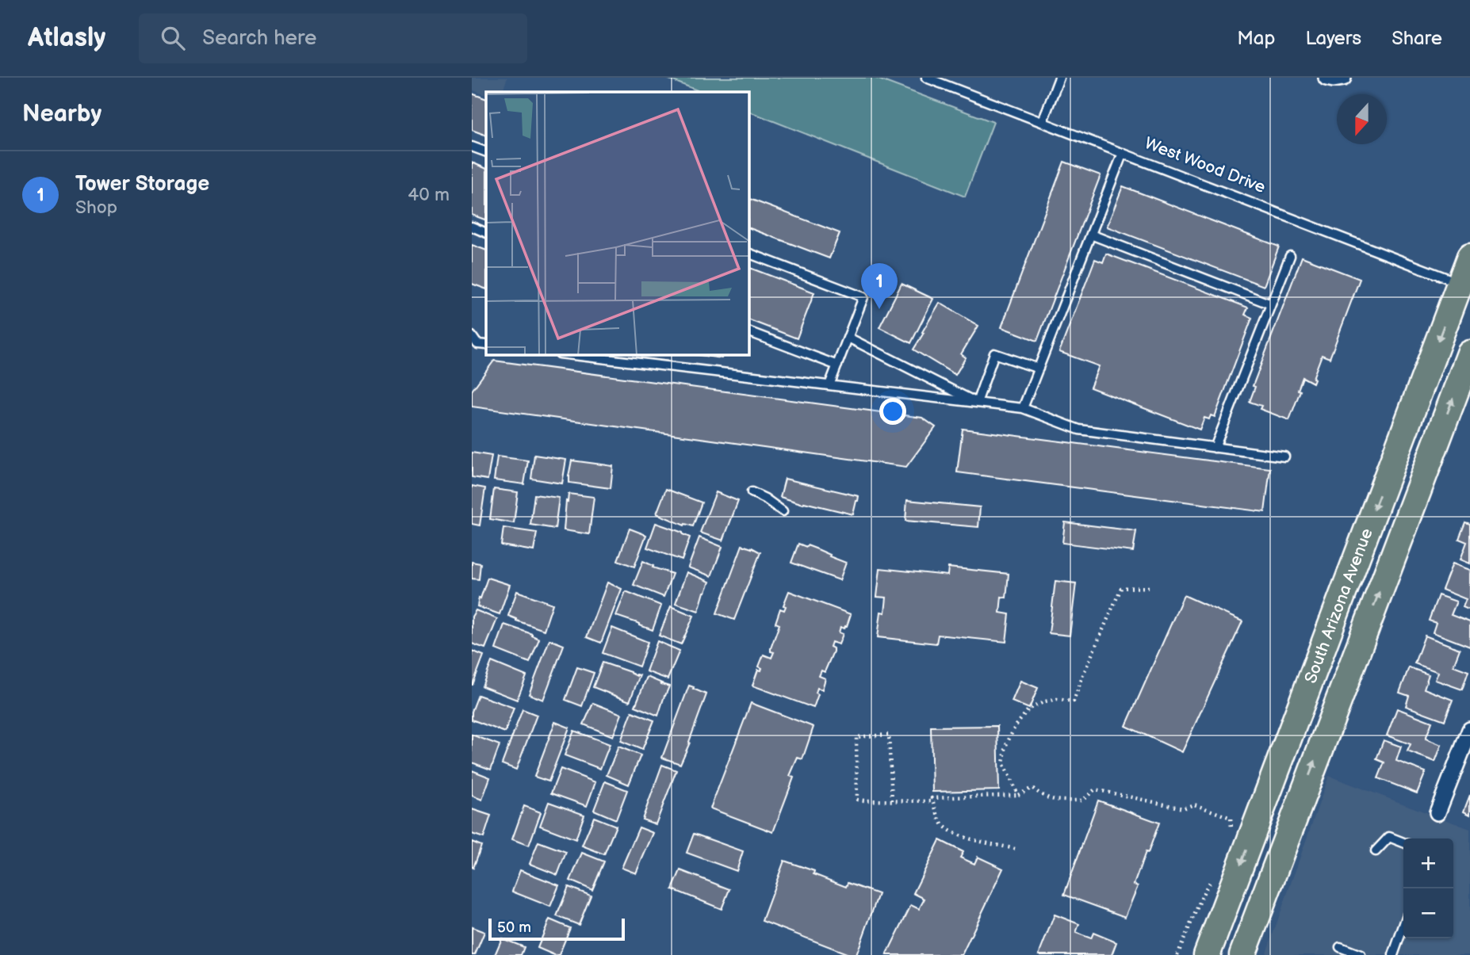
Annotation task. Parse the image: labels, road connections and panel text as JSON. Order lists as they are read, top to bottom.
{
  "streets": {
    "main road": ["South Arizona Avenue"],
    "lane": ["West Wood Drive"]
  },
  "crossings": [
    ["West Wood Drive", "South Arizona Avenue"]
  ],
  "scale_bar": "50 m",
  "north": "bottom",
  "page": {
    "header": "Atlasly",
    "search": "Search here",
    "nav": ["Map", "Layers", "Share"],
    "heading": "Nearby",
    "list": [
      {
        "mark": "1",
        "name": "Tower Storage",
        "note": "Shop",
        "value": "40 m"
      }
    ],
    "pins": "1",
    "map_buttons": ["+", "−"],
    "scale": "50 m"
  }
}
